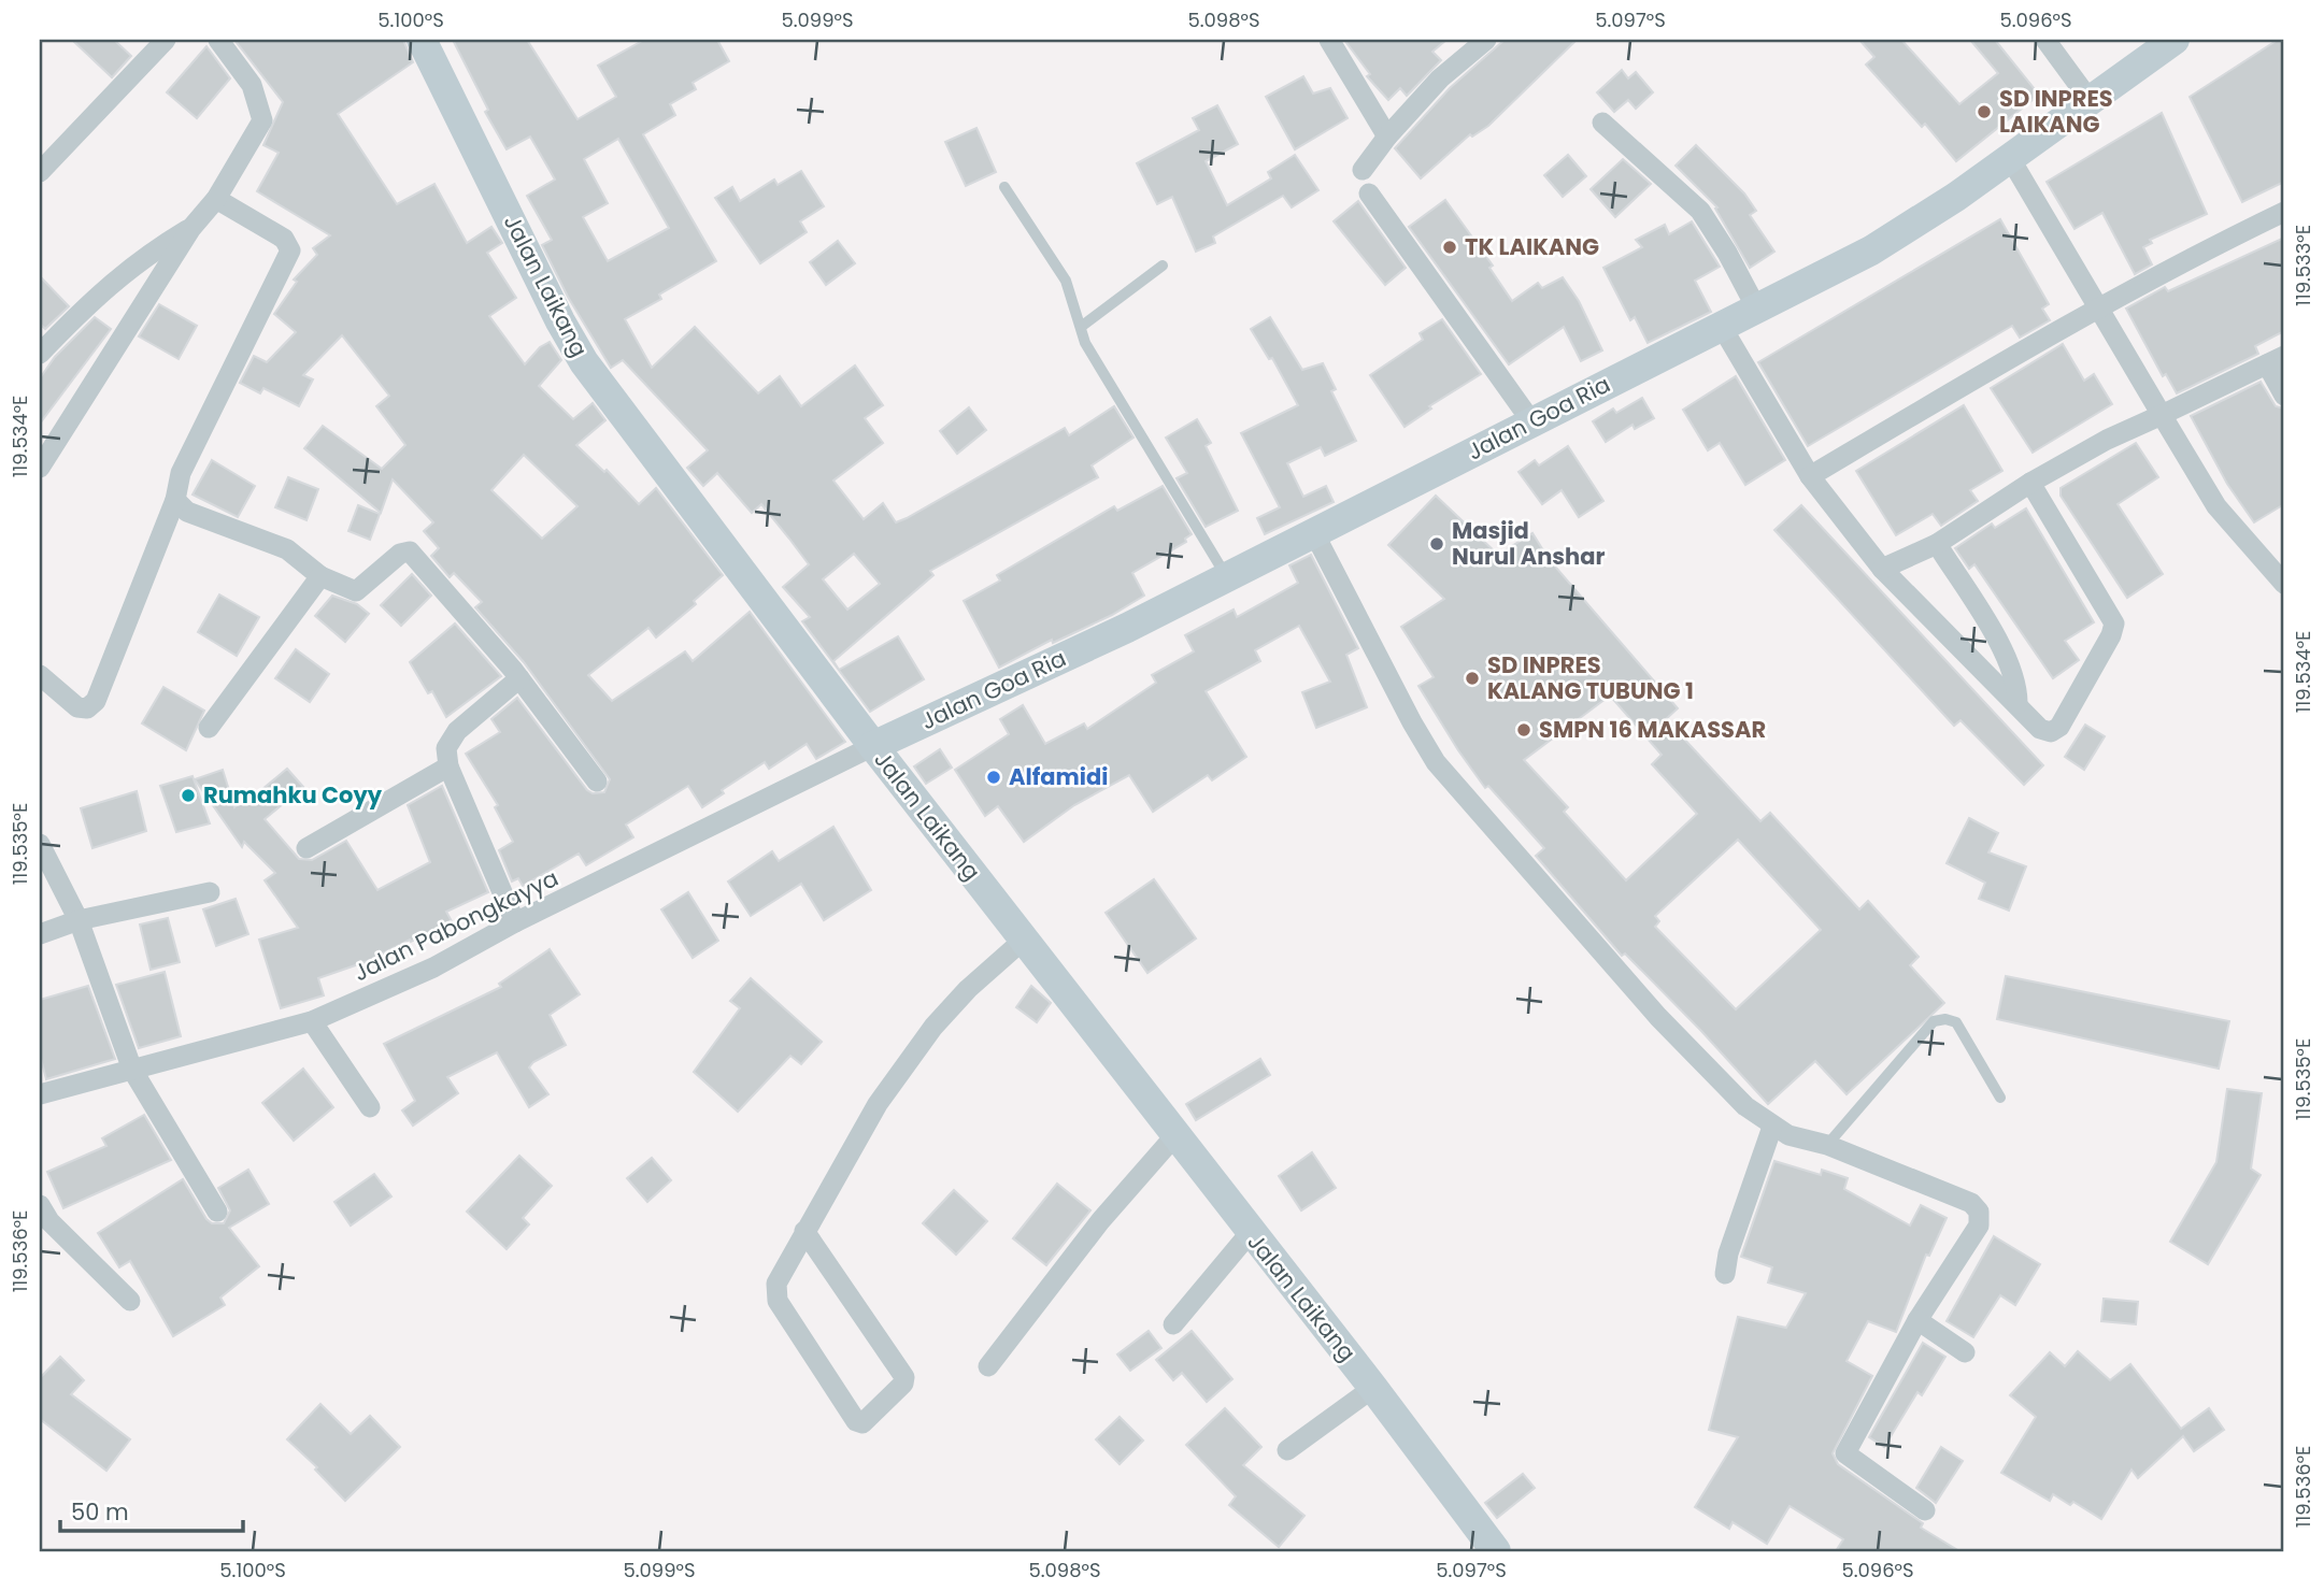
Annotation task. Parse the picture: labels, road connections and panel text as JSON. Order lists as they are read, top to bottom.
{
  "streets": {
    "main road": ["Jalan Laikang", "Jalan Goa Ria"],
    "street": ["Jalan Pabongkayya"]
  },
  "crossings": [
    ["Jalan Laikang", "Jalan Goa Ria"],
    ["Jalan Laikang", "Jalan Pabongkayya"],
    ["Jalan Goa Ria", "Jalan Pabongkayya"]
  ],
  "places": [
    "SD INPRES LAIKANG",
    "TK LAIKANG",
    "Masjid Nurul Anshar",
    "SD INPRES KALANG TUBUNG 1",
    "SMPN 16 MAKASSAR",
    "Alfamidi",
    "Rumahku Coyy"
  ],
  "scale_bar": "50 m",
  "coordinates": [
    "5.100°S",
    "5.099°S",
    "5.098°S",
    "5.097°S",
    "5.096°S",
    "119.533°E",
    "119.534°E",
    "119.535°E",
    "119.536°E"
  ]
}
